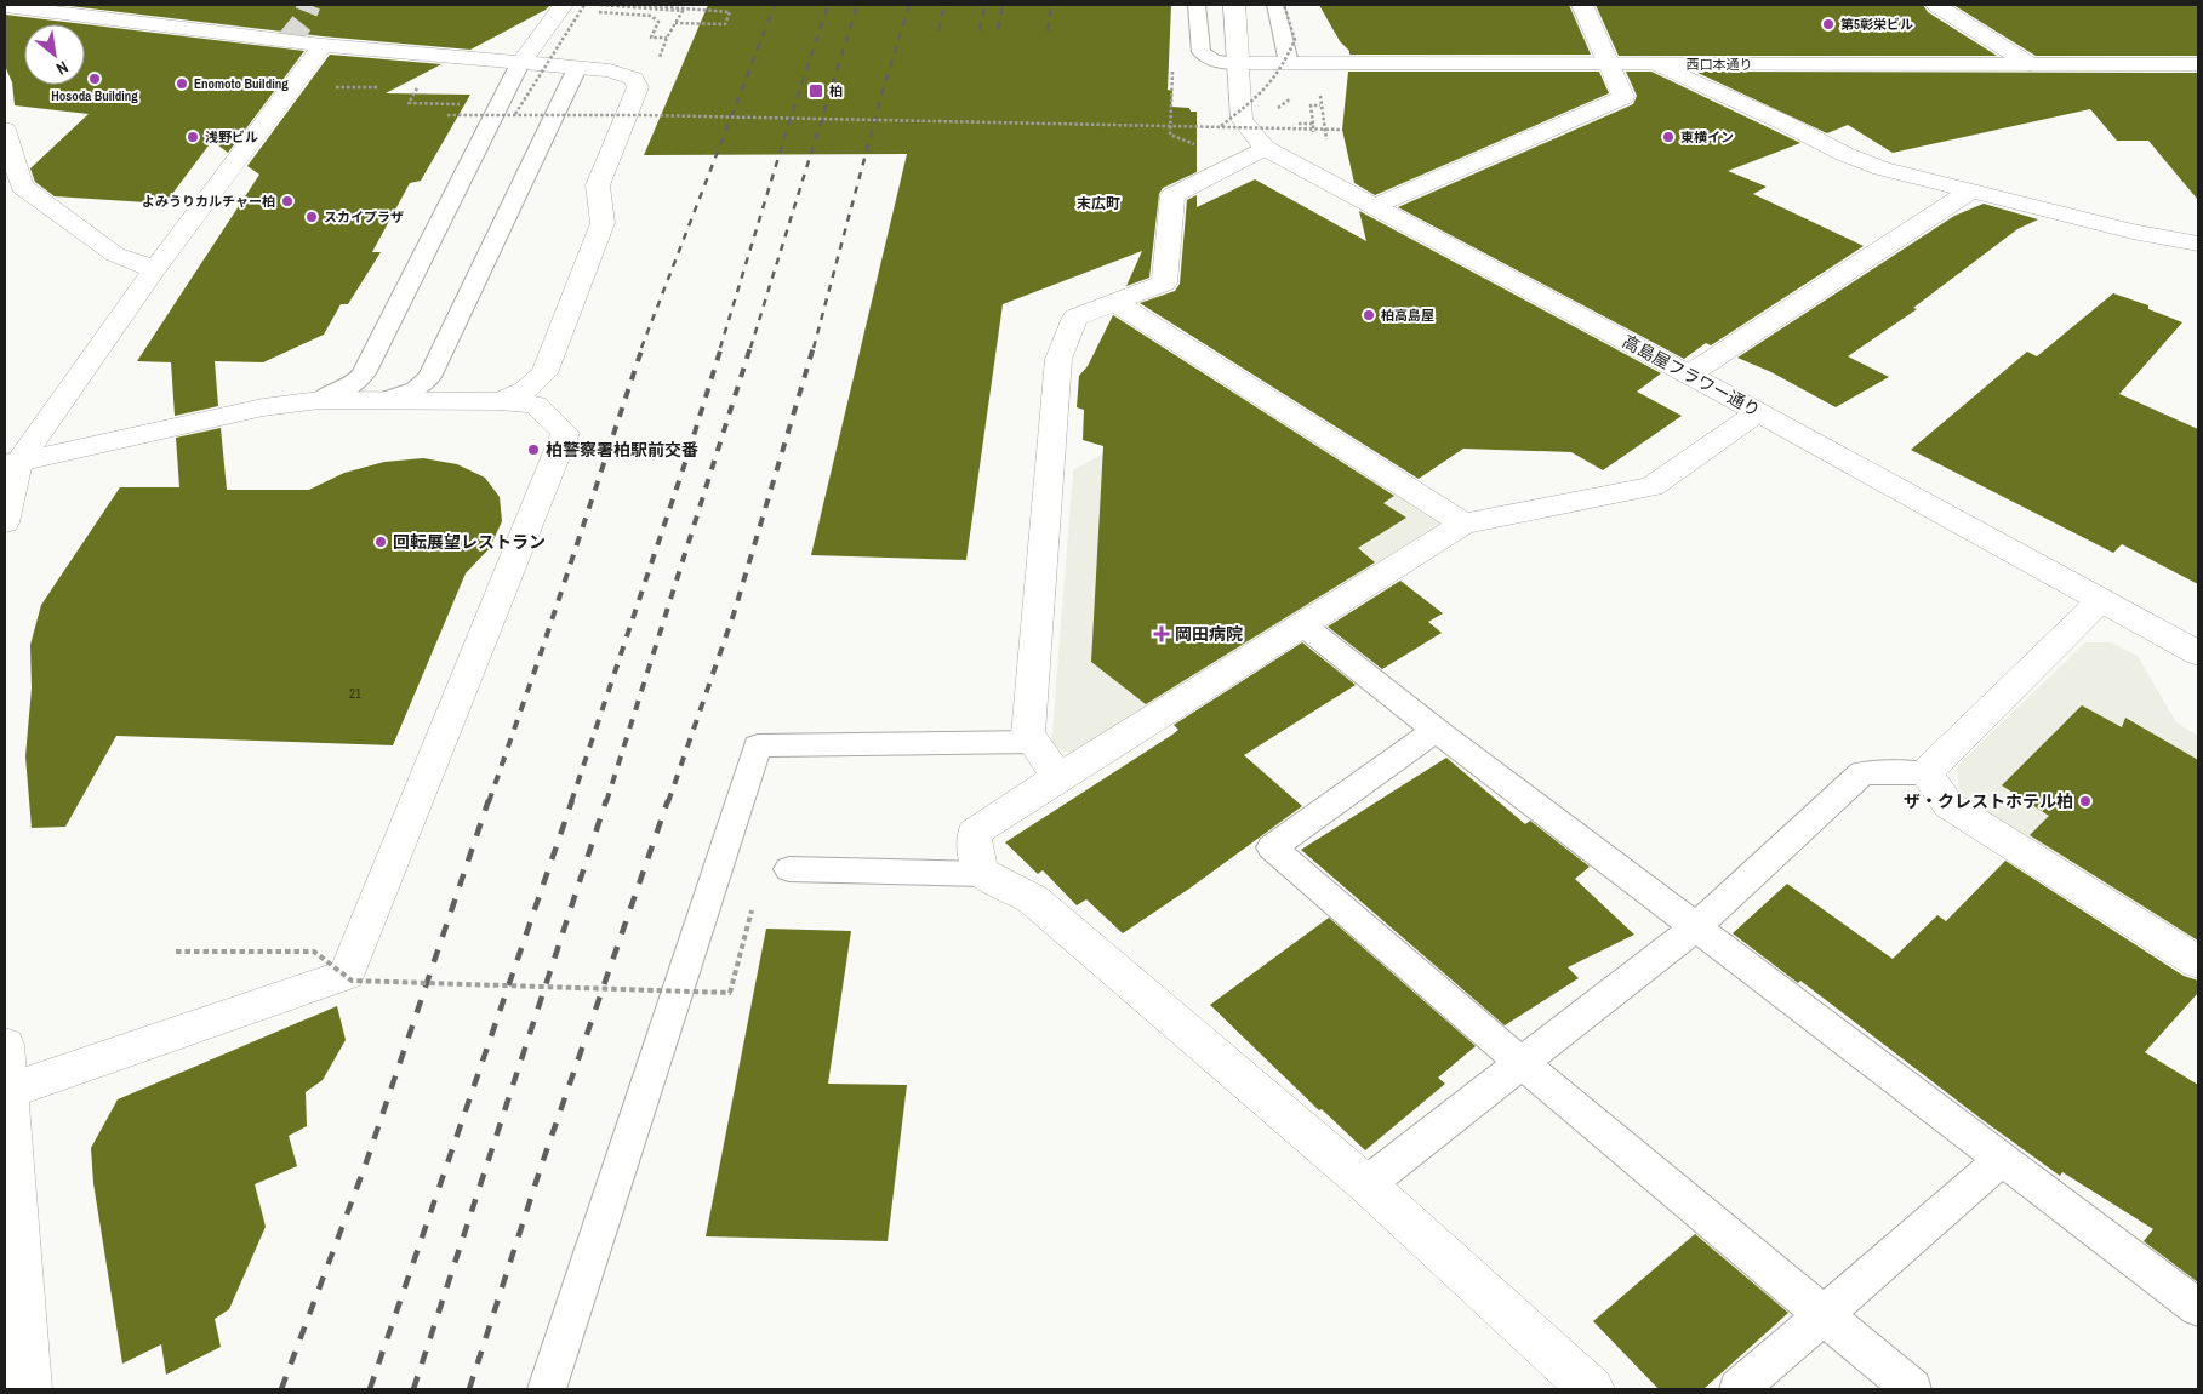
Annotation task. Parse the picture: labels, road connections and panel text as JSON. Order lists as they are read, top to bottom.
{
  "streets": {
    "street": ["西口本通り", "高島屋フラワー通り"]
  },
  "crossings": [
    ["西口本通り", "高島屋フラワー通り"]
  ],
  "districts": ["末広町"],
  "places": {
    "other": [
      "第5彰栄ビル",
      "Hosoda Building",
      "Enomoto Building",
      "浅野ビル",
      "東横イン",
      "よみうりカルチャー柏",
      "スカイプラザ",
      "柏高島屋",
      "柏警察署柏駅前交番",
      "回転展望レストラン",
      "ザ・クレストホテル柏"
    ],
    "transit": ["柏"],
    "health": ["岡田病院"]
  },
  "house_numbers": ["21"],
  "north": "bottom right"
}
